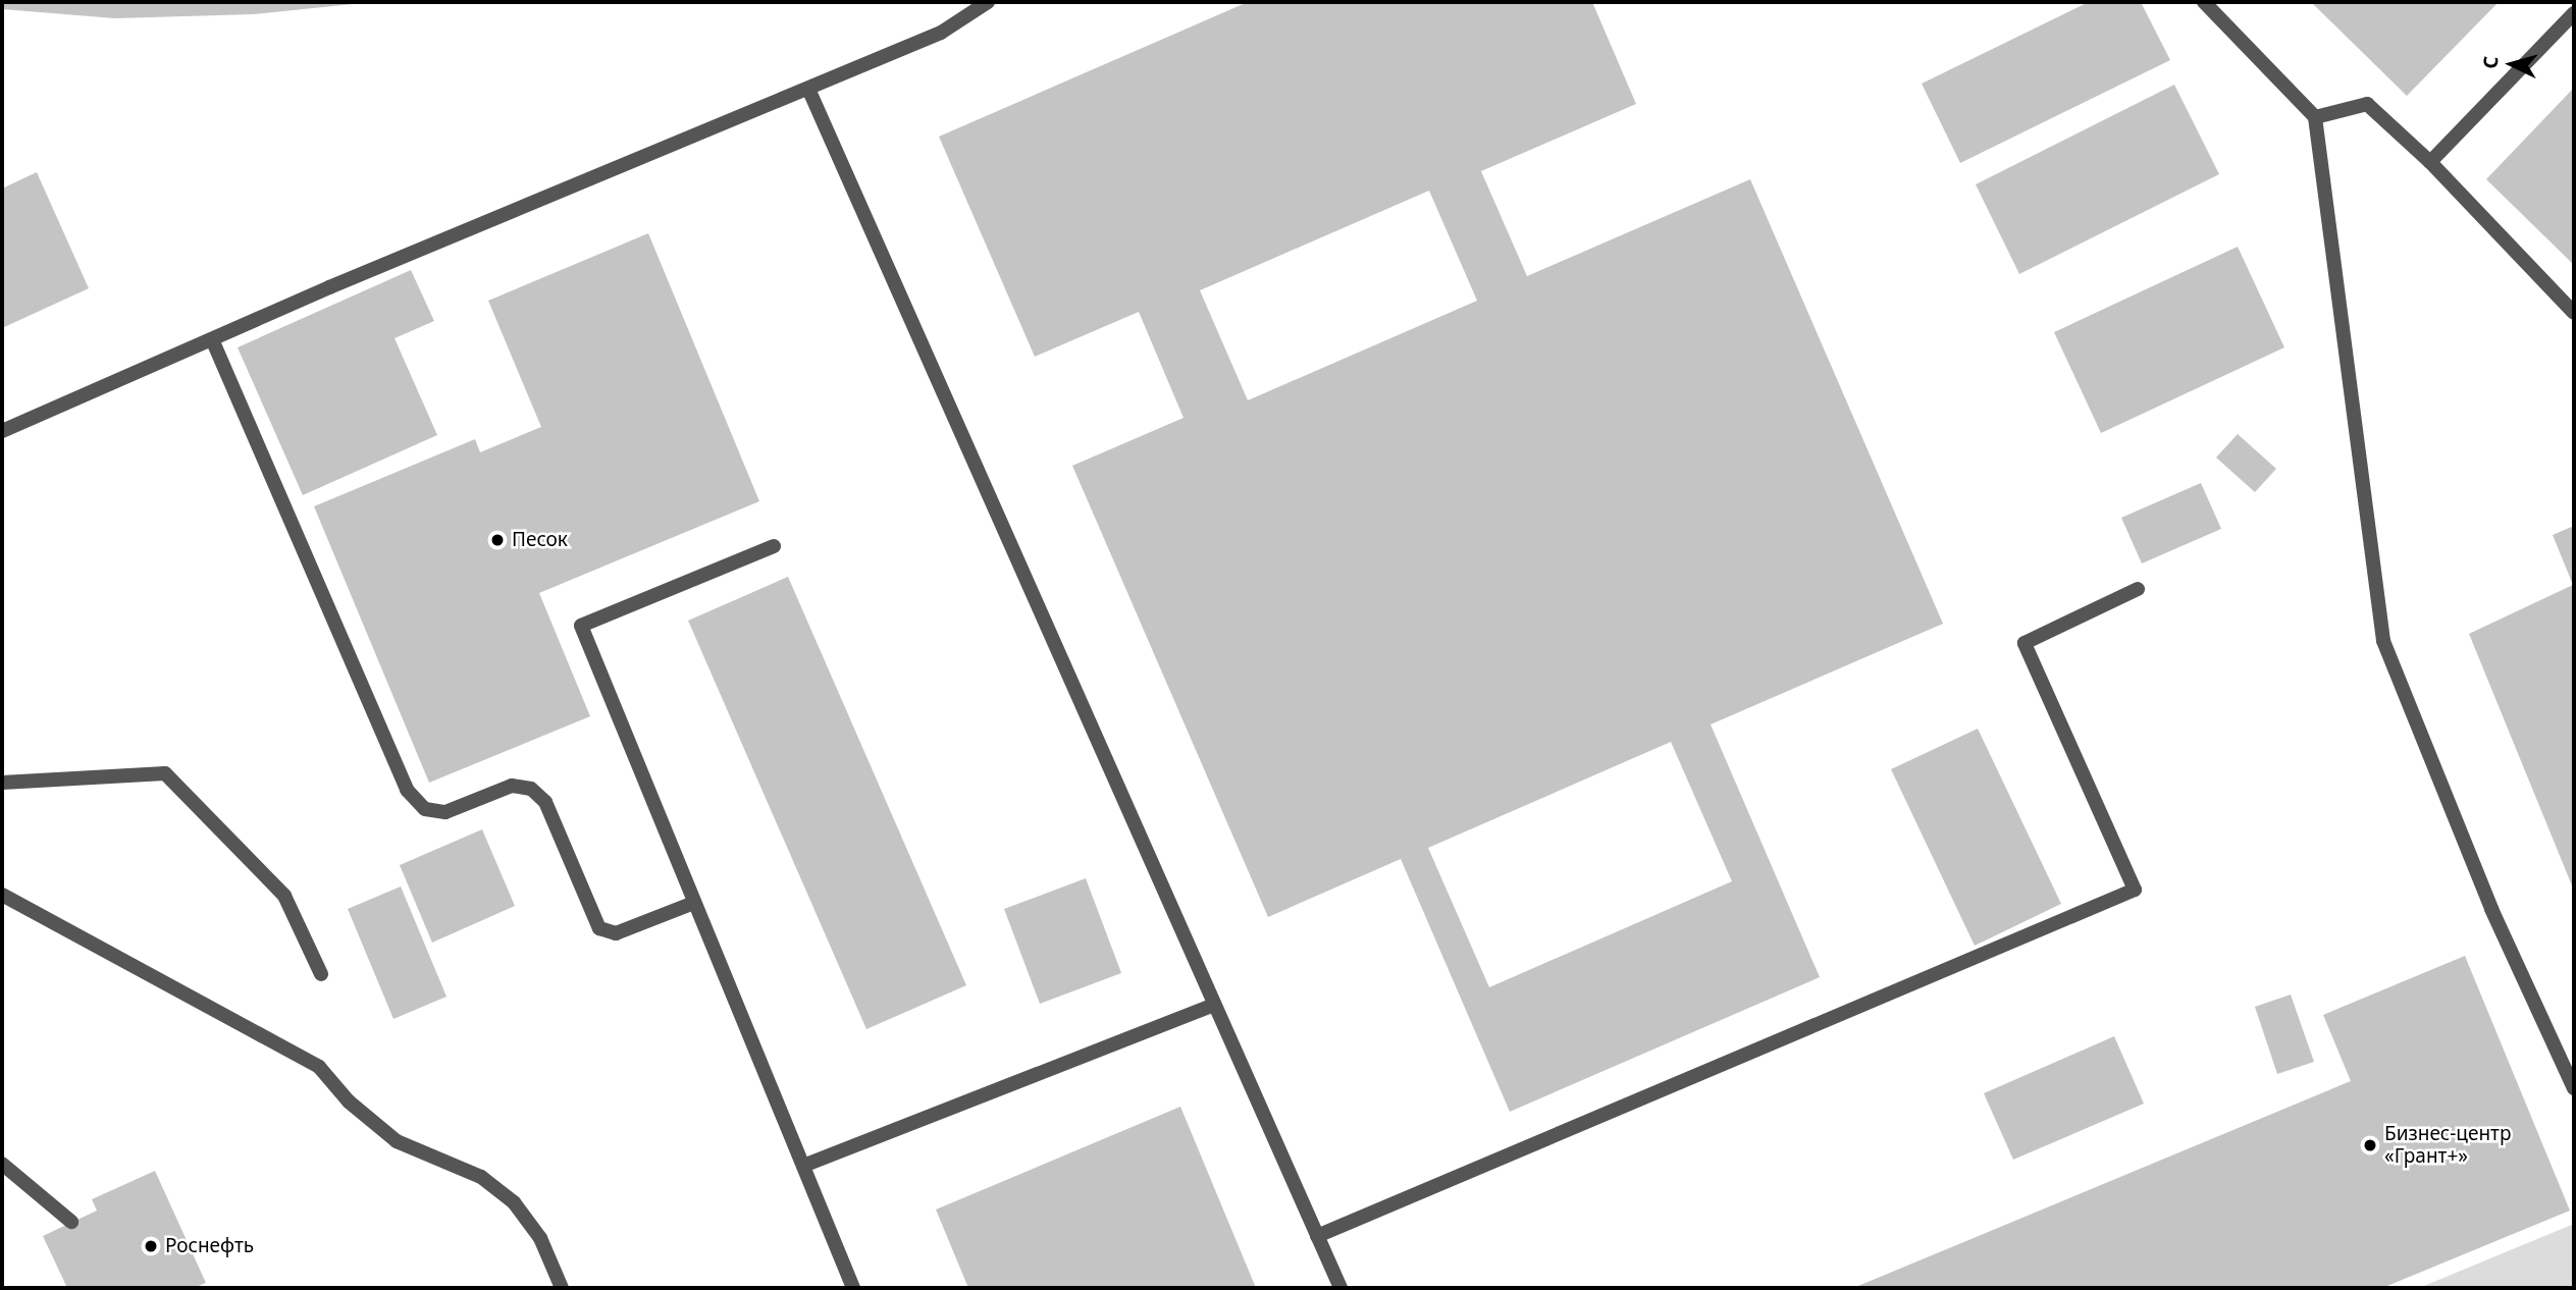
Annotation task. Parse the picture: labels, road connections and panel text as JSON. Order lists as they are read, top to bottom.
{
  "places": ["Песок", "Бизнес-центр «Грант+»", "Роснефть"],
  "north": "left"
}
